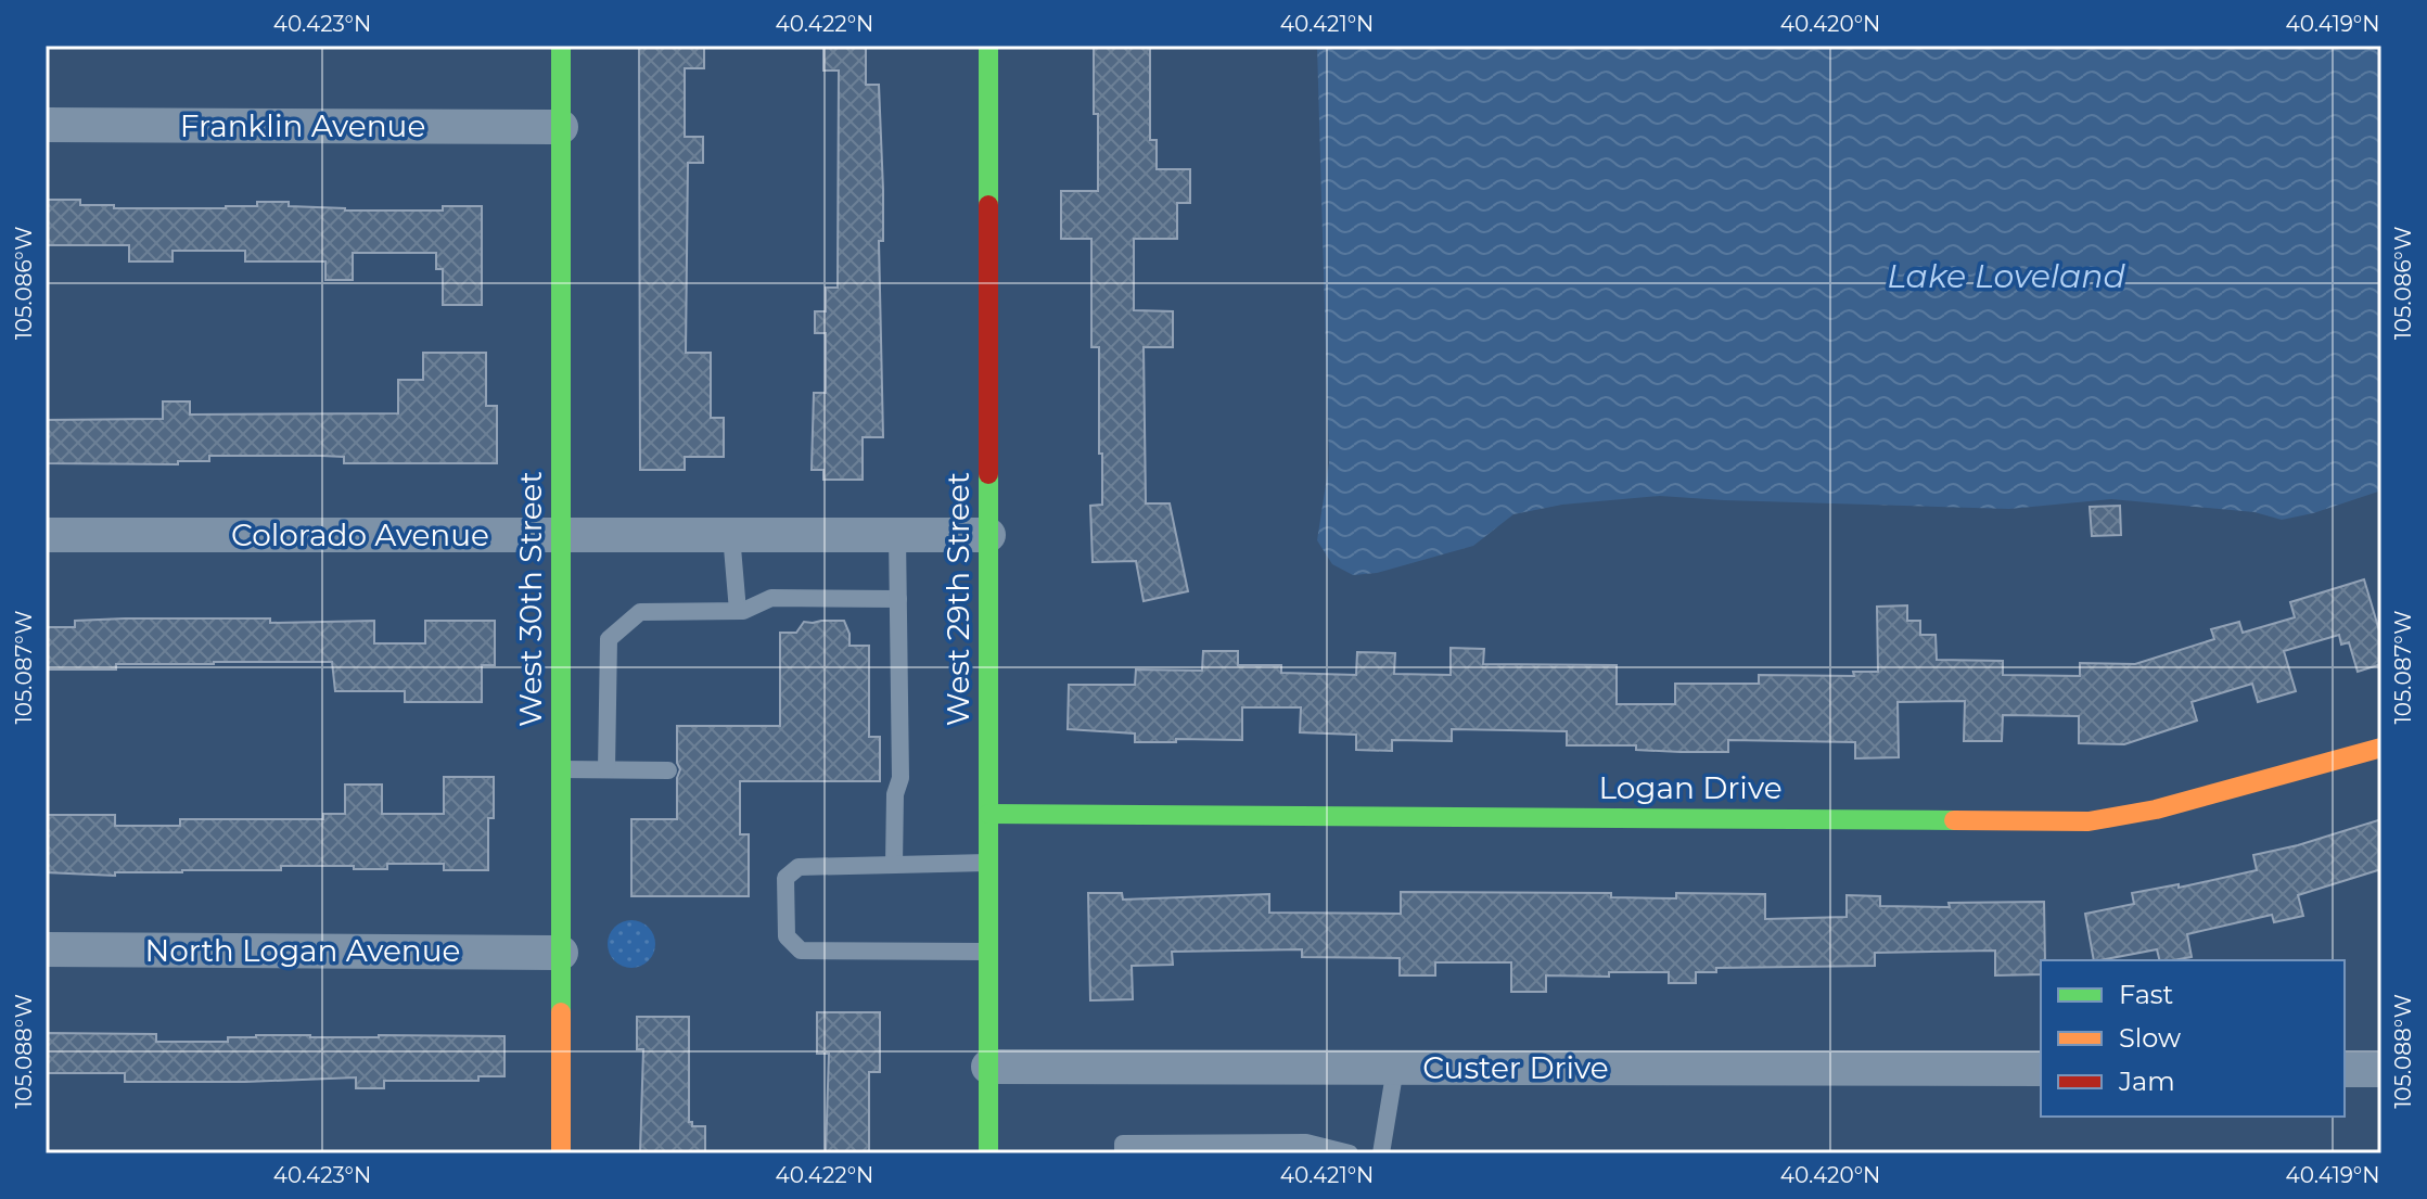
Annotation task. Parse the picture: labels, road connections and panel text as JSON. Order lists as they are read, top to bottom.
{
  "streets": {
    "street": [
      "Franklin Avenue",
      "Colorado Avenue",
      "West 30th Street",
      "West 29th Street",
      "Logan Drive",
      "North Logan Avenue",
      "Custer Drive"
    ]
  },
  "crossings": [
    ["Franklin Avenue", "West 30th Street"],
    ["Colorado Avenue", "West 30th Street"],
    ["Colorado Avenue", "West 29th Street"],
    ["West 30th Street", "North Logan Avenue"],
    ["West 29th Street", "Logan Drive"],
    ["West 29th Street", "Custer Drive"]
  ],
  "water": ["Lake Loveland"],
  "legend": ["Fast", "Slow", "Jam"],
  "coordinates": [
    "40.423°N",
    "40.422°N",
    "40.421°N",
    "40.420°N",
    "40.419°N",
    "105.086°W",
    "105.087°W",
    "105.088°W"
  ]
}
